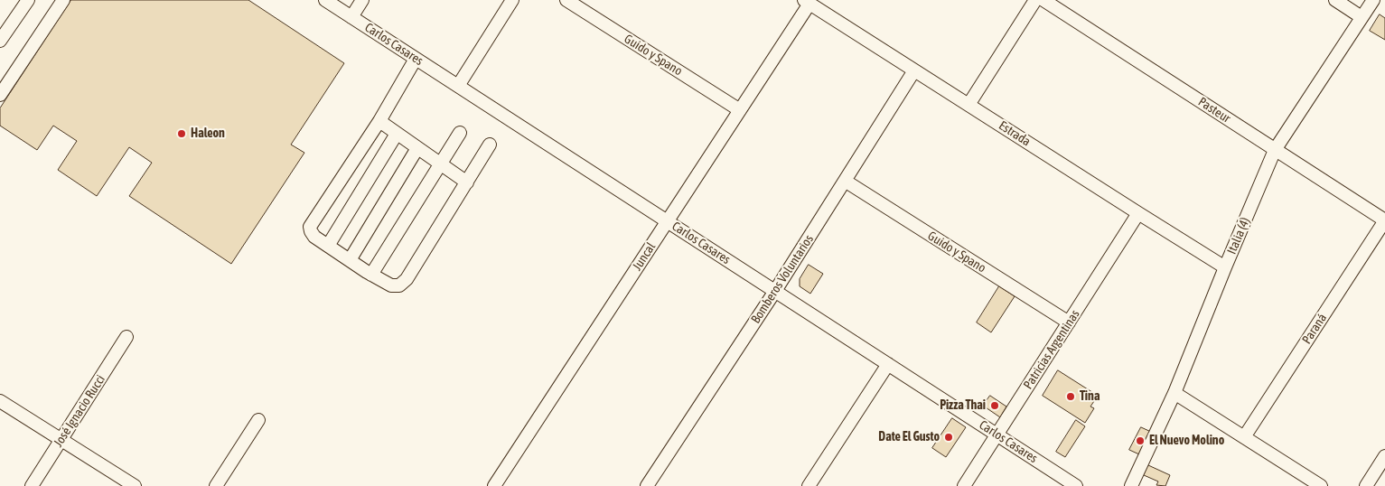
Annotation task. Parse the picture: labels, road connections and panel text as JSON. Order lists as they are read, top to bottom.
{
  "streets": {
    "street": [
      "Carlos Casares",
      "Guido y Spano",
      "Pasteur",
      "Estrada",
      "Italia (4)",
      "Juncal",
      "Bomberos Voluntarios",
      "Paraná",
      "Patricias Argentinas",
      "José Ignacio Rucci"
    ]
  },
  "crossings": [
    ["Carlos Casares", "Juncal"],
    ["Carlos Casares", "Bomberos Voluntarios"],
    ["Carlos Casares", "Patricias Argentinas"],
    ["Guido y Spano", "Juncal"],
    ["Guido y Spano", "Bomberos Voluntarios"],
    ["Guido y Spano", "Patricias Argentinas"],
    ["Pasteur", "Italia (4)"],
    ["Pasteur", "Paraná"],
    ["Estrada", "Italia (4)"],
    ["Estrada", "Juncal"],
    ["Estrada", "Bomberos Voluntarios"],
    ["Estrada", "Patricias Argentinas"]
  ],
  "places": [
    "Haleon",
    "Tina",
    "Pizza Thai",
    "Date El Gusto",
    "El Nuevo Molino"
  ]
}
